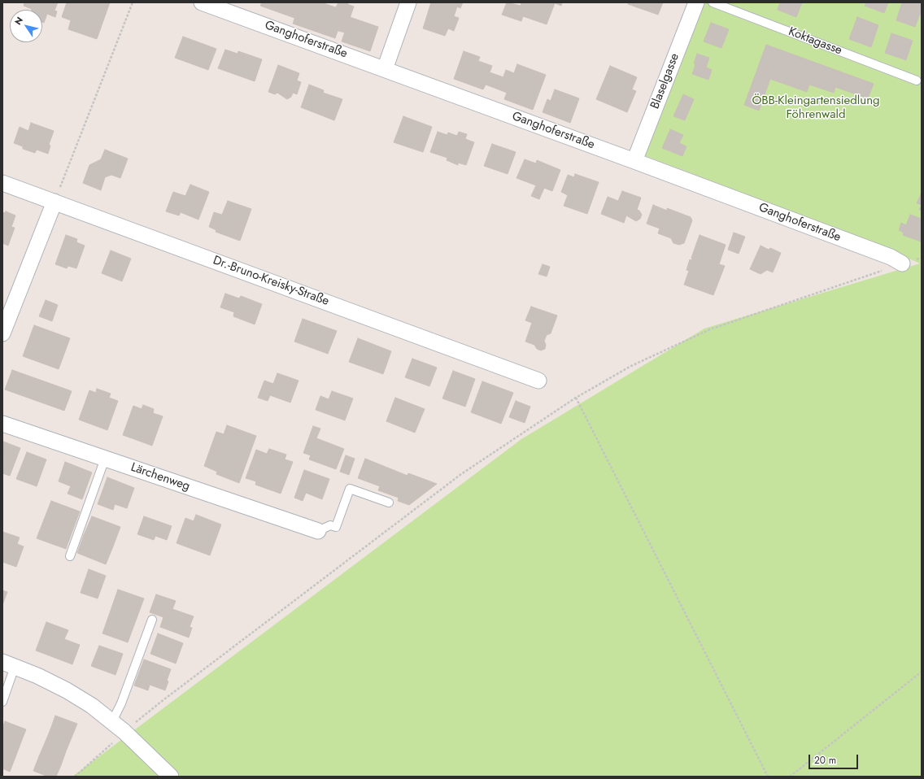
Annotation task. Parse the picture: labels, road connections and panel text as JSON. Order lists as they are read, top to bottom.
{
  "streets": {
    "street": [
      "Ganghoferstraße",
      "Blaselgasse",
      "Dr.-Bruno-Kreisky-Straße",
      "Lärchenweg"
    ],
    "lane": ["Koktagasse"]
  },
  "crossings": [
    ["Ganghoferstraße", "Blaselgasse"]
  ],
  "parks": ["ÖBB-Kleingartensiedlung Föhrenwald"],
  "scale_bar": "20 m",
  "north": "top left"
}
